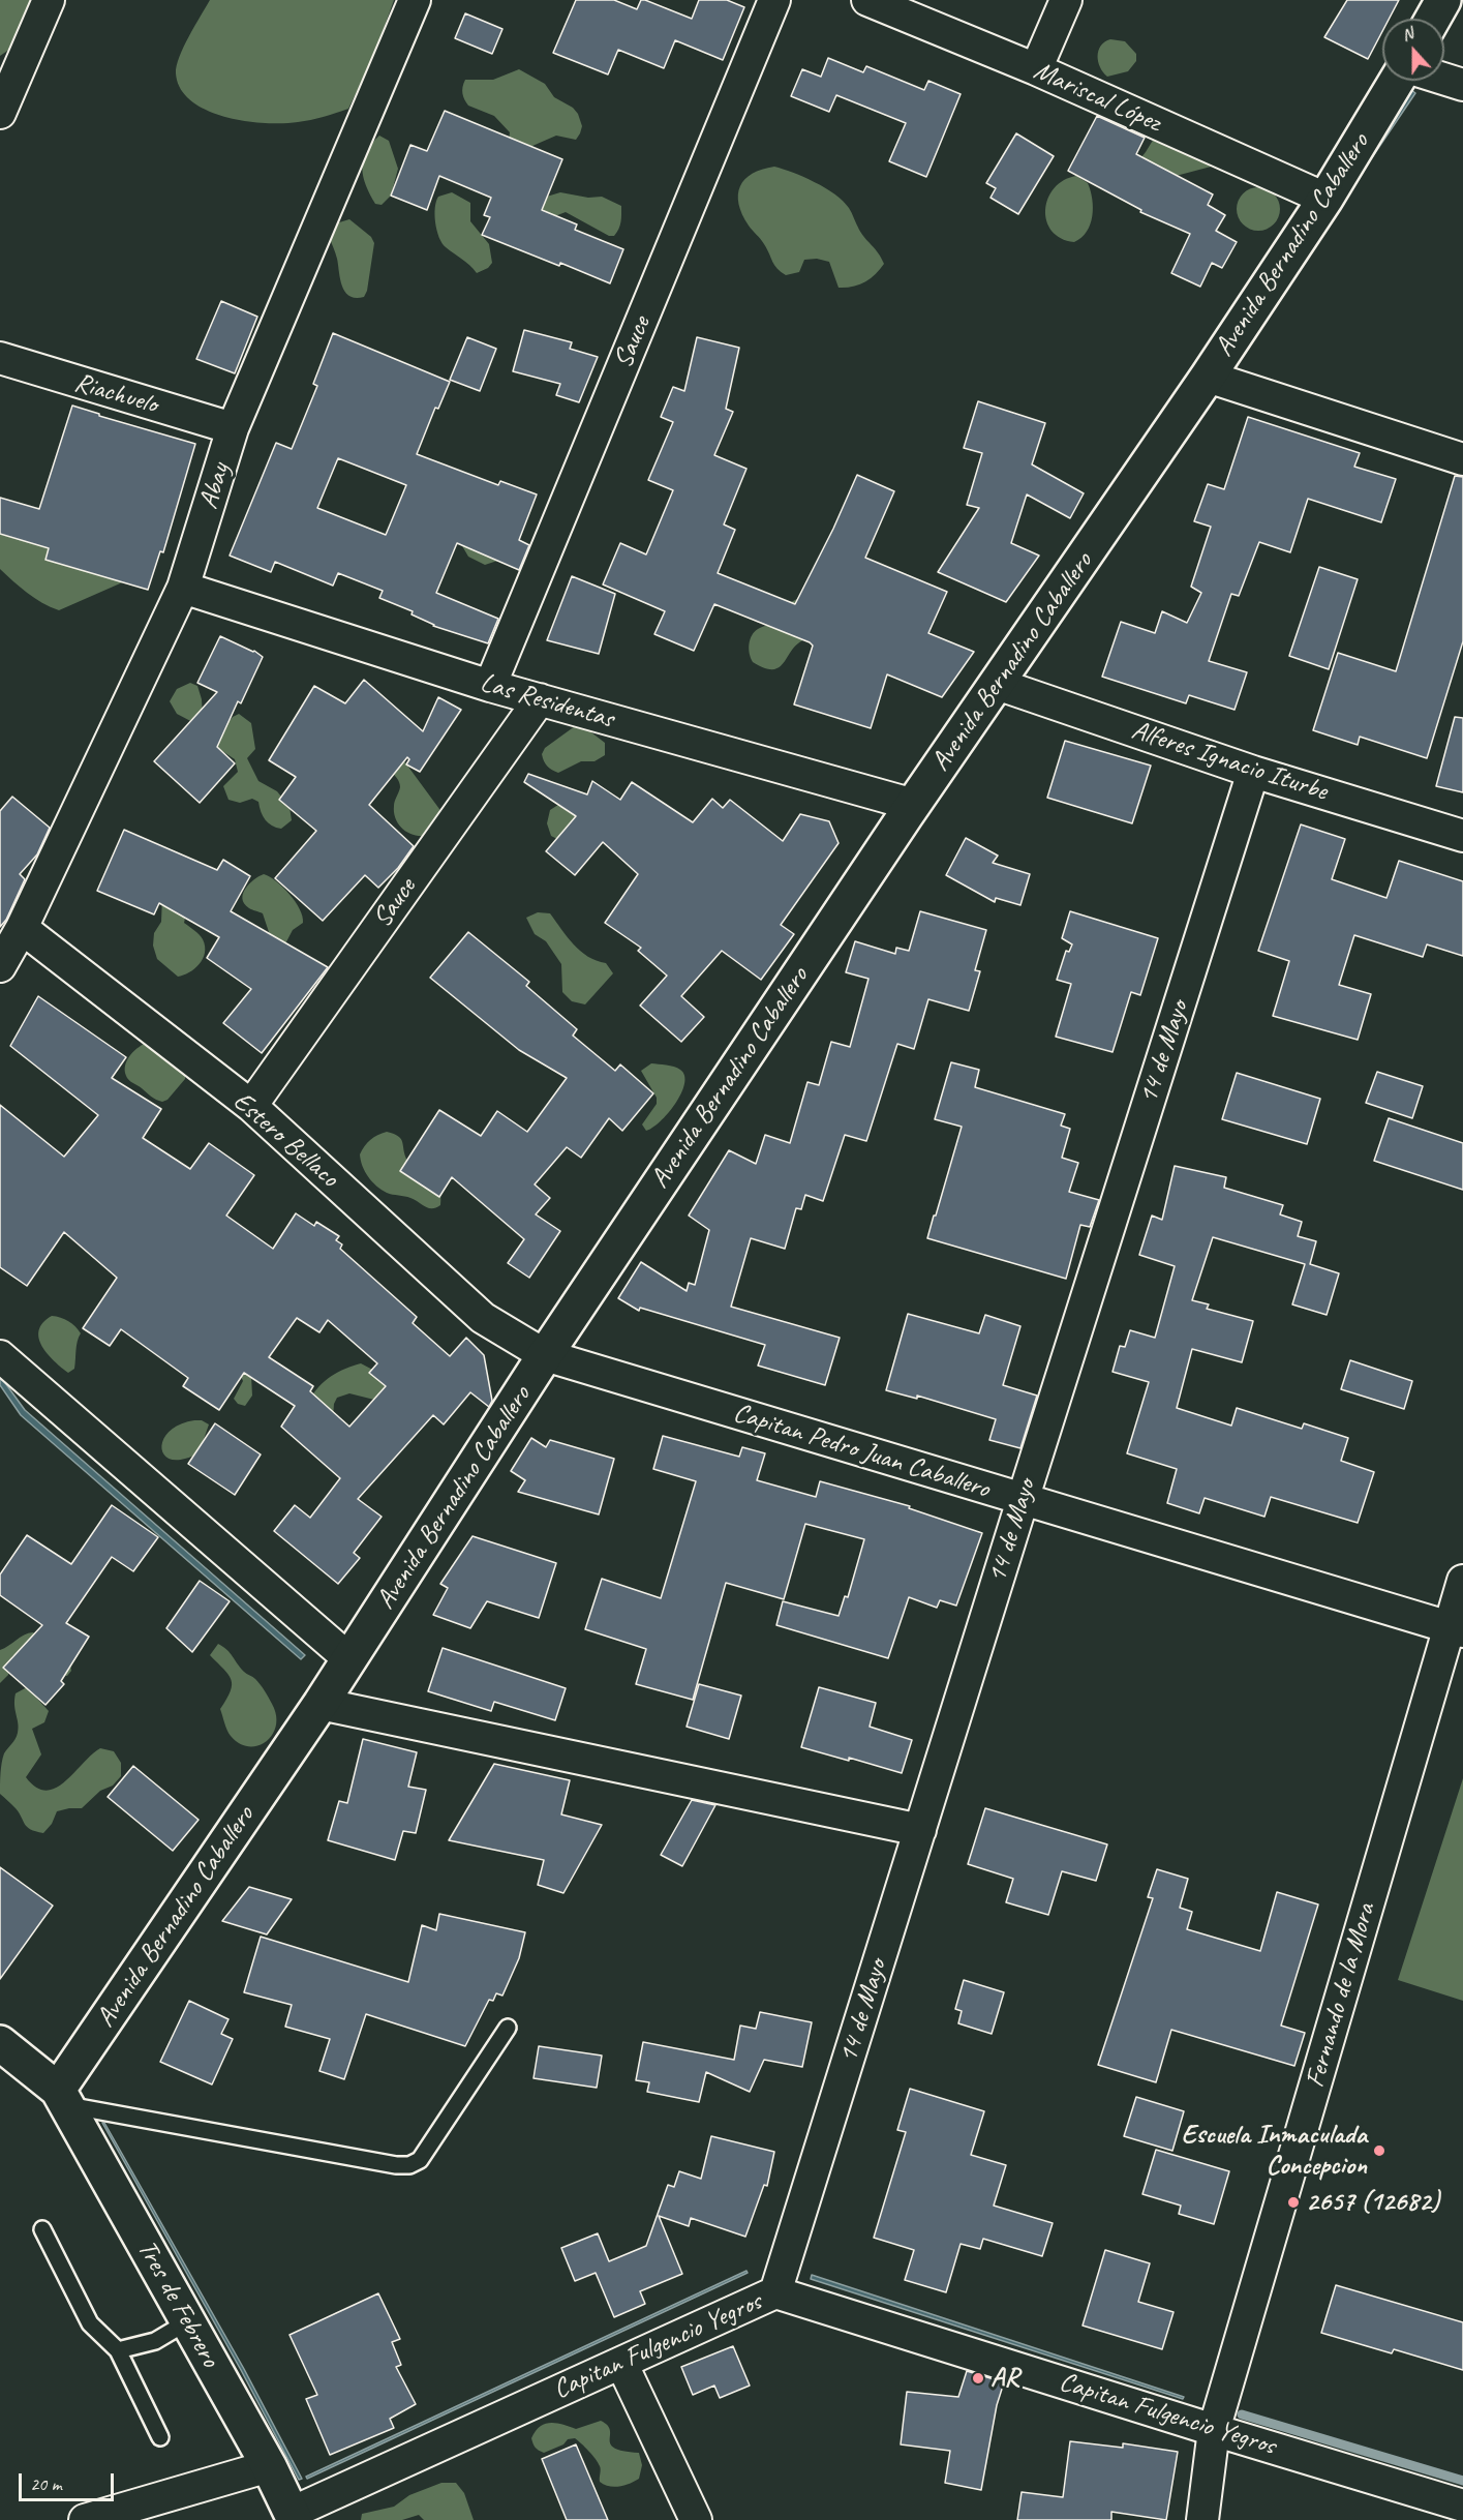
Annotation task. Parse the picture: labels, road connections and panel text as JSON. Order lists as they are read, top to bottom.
{
  "streets": {
    "street": [
      "Mariscal López",
      "Avenida Bernadino Caballero",
      "Sauce",
      "Riachuelo",
      "Abay",
      "Las Residentas",
      "Alferes Ignacio Iturbe",
      "14 de Mayo",
      "Estero Bellaco",
      "Capitan Pedro Juan Caballero",
      "Fernando de la Mora",
      "Tres de Febrero",
      "Capitan Fulgencio Yegros"
    ]
  },
  "crossings": [
    ["Mariscal López", "Avenida Bernadino Caballero"],
    ["Avenida Bernadino Caballero", "Las Residentas"],
    ["Avenida Bernadino Caballero", "Alferes Ignacio Iturbe"],
    ["Avenida Bernadino Caballero", "Estero Bellaco"],
    ["Avenida Bernadino Caballero", "Capitan Pedro Juan Caballero"],
    ["Avenida Bernadino Caballero", "Tres de Febrero"],
    ["Sauce", "Las Residentas"],
    ["Sauce", "Estero Bellaco"],
    ["Riachuelo", "Abay"],
    ["Abay", "Las Residentas"],
    ["Abay", "Estero Bellaco"],
    ["Alferes Ignacio Iturbe", "14 de Mayo"],
    ["14 de Mayo", "Capitan Pedro Juan Caballero"],
    ["14 de Mayo", "Capitan Fulgencio Yegros"],
    ["Estero Bellaco", "Capitan Pedro Juan Caballero"],
    ["Capitan Pedro Juan Caballero", "Fernando de la Mora"],
    ["Fernando de la Mora", "Capitan Fulgencio Yegros"],
    ["Tres de Febrero", "Capitan Fulgencio Yegros"]
  ],
  "places": ["Escuela Inmaculada Concepcion", "2657 (12682)", "AR"],
  "scale_bar": "20 m",
  "north": "top"
}
